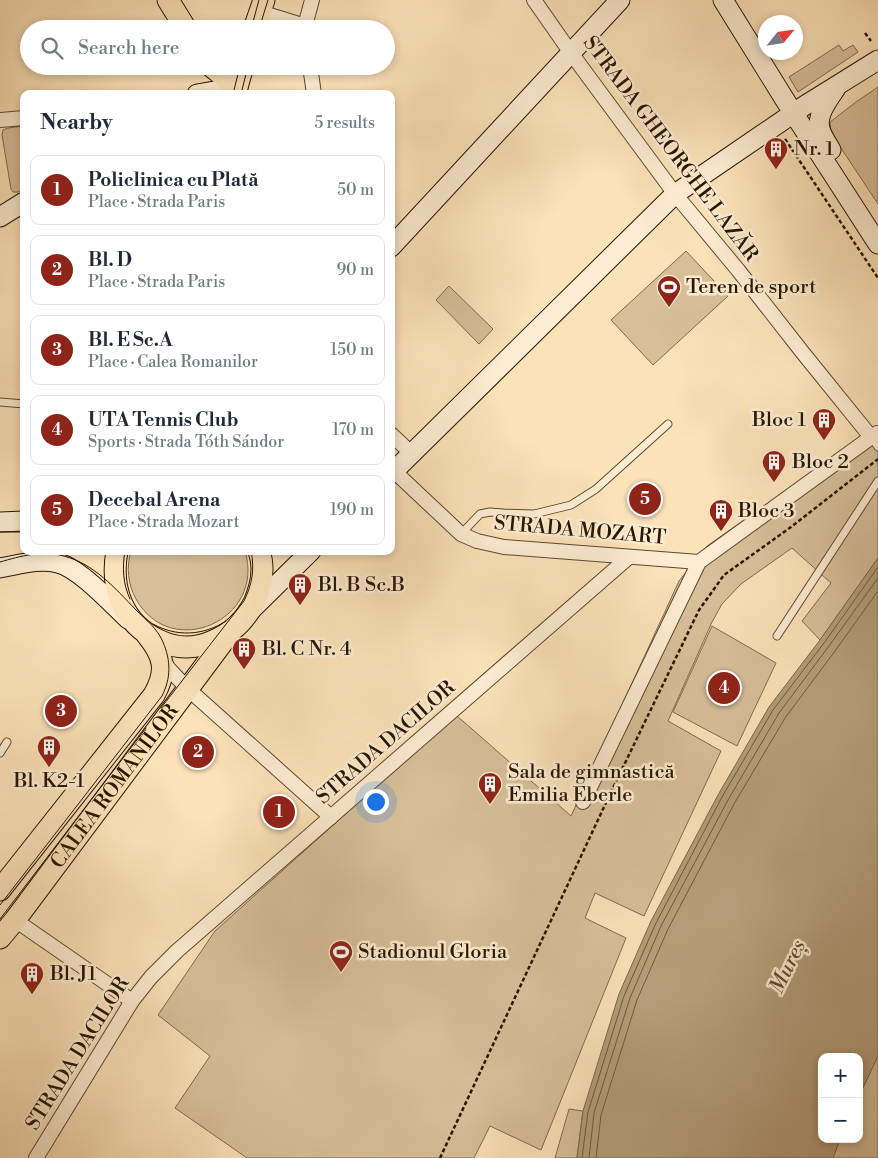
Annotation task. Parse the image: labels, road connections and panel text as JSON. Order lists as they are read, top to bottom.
{
  "streets": {
    "main road": ["CALEA ROMANILOR"],
    "street": ["STRADA GHEORGHE LAZĂR", "STRADA MOZART", "STRADA DACILOR"]
  },
  "crossings": [
    ["STRADA MOZART", "STRADA DACILOR"]
  ],
  "water": ["Mureș"],
  "places": {
    "building": [
      "Nr. 1",
      "Bloc 1",
      "Bloc 2",
      "Bloc 3",
      "Bl. B Sc.B",
      "Bl. C Nr. 4",
      "Bl. K2-1",
      "Sala de gimnastică Emilia Eberle",
      "Bl. J1"
    ],
    "sports": ["Teren de sport", "Stadionul Gloria"]
  },
  "north": "top right",
  "page": {
    "search": "Search here",
    "heading": ["Nearby", "5 results"],
    "list": [
      {
        "mark": "1",
        "name": "Policlinica cu Plată",
        "note": "Place · Strada Paris",
        "value": "50 m"
      },
      {
        "mark": "2",
        "name": "Bl. D",
        "note": "Place · Strada Paris",
        "value": "90 m"
      },
      {
        "mark": "3",
        "name": "Bl. E Sc.A",
        "note": "Place · Calea Romanilor",
        "value": "150 m"
      },
      {
        "mark": "4",
        "name": "UTA Tennis Club",
        "note": "Sports · Strada Tóth Sándor",
        "value": "170 m"
      },
      {
        "mark": "5",
        "name": "Decebal Arena",
        "note": "Place · Strada Mozart",
        "value": "190 m"
      }
    ],
    "pins": [
      "5",
      "4",
      "3",
      "2",
      "1"
    ],
    "map_buttons": ["+", "−"]
  }
}
